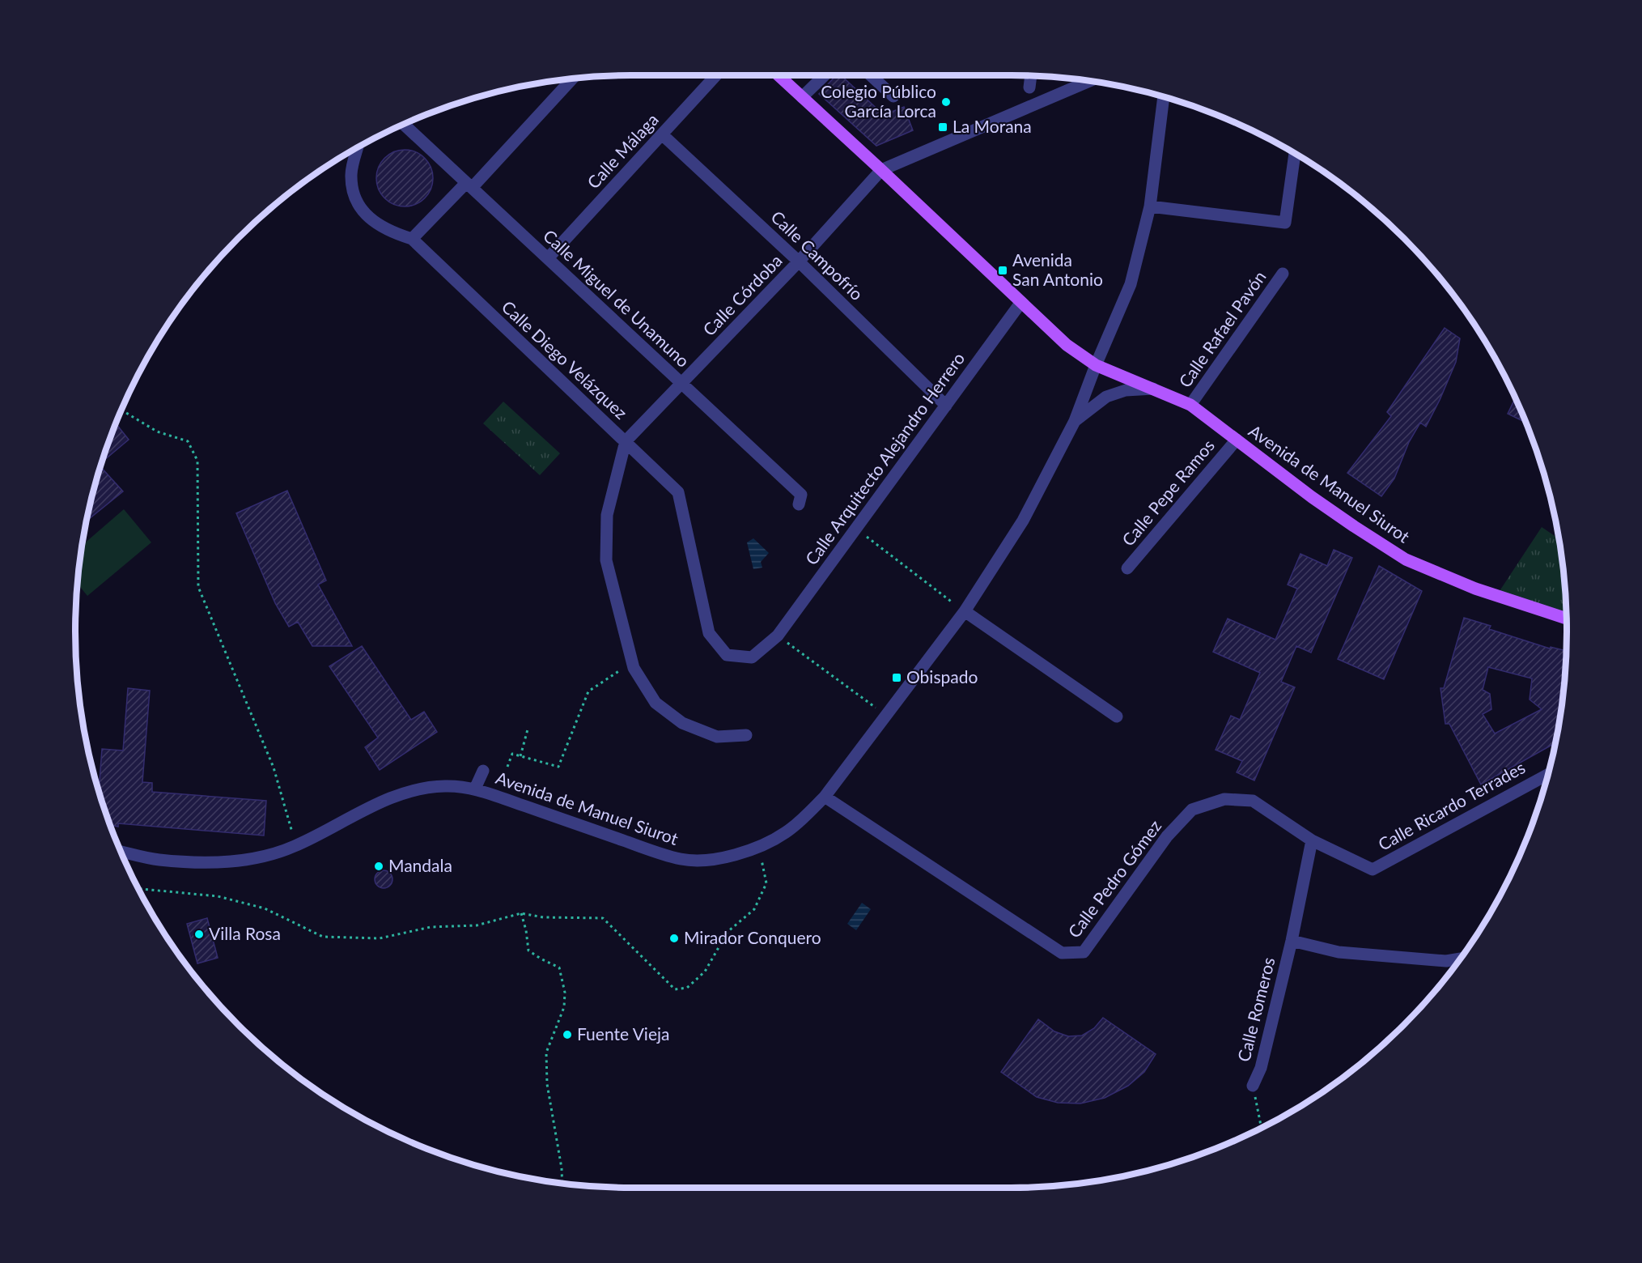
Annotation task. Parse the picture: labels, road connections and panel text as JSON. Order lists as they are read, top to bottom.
{
  "streets": {
    "main road": ["Avenida de Manuel Siurot"],
    "street": [
      "Calle Málaga",
      "Calle Campofrío",
      "Calle Córdoba",
      "Calle Miguel de Unamuno",
      "Calle Rafael Pavón",
      "Calle Diego Velázquez",
      "Calle Arquitecto Alejandro Herrero",
      "Calle Pepe Ramos",
      "Calle Ricardo Terrades",
      "Calle Pedro Gómez",
      "Calle Romeros"
    ]
  },
  "crossings": [
    ["Calle Málaga", "Calle Campofrío"],
    ["Calle Málaga", "Calle Miguel de Unamuno"],
    ["Calle Campofrío", "Calle Córdoba"],
    ["Calle Campofrío", "Calle Arquitecto Alejandro Herrero"],
    ["Calle Córdoba", "Calle Miguel de Unamuno"],
    ["Calle Córdoba", "Calle Diego Velázquez"],
    ["Calle Córdoba", "Calle Arquitecto Alejandro Herrero"],
    ["Calle Rafael Pavón", "Avenida de Manuel Siurot"],
    ["Calle Diego Velázquez", "Calle Arquitecto Alejandro Herrero"],
    ["Avenida de Manuel Siurot", "Calle Pepe Ramos"],
    ["Avenida de Manuel Siurot", "Calle Pedro Gómez"],
    ["Calle Ricardo Terrades", "Calle Pedro Gómez"],
    ["Calle Ricardo Terrades", "Calle Romeros"],
    ["Calle Pedro Gómez", "Calle Romeros"]
  ],
  "places": {
    "other": [
      "Colegio Público García Lorca",
      "Mandala",
      "Villa Rosa",
      "Mirador Conquero",
      "Fuente Vieja"
    ],
    "transit": ["La Morana", "Avenida San Antonio", "Obispado"]
  }
}
